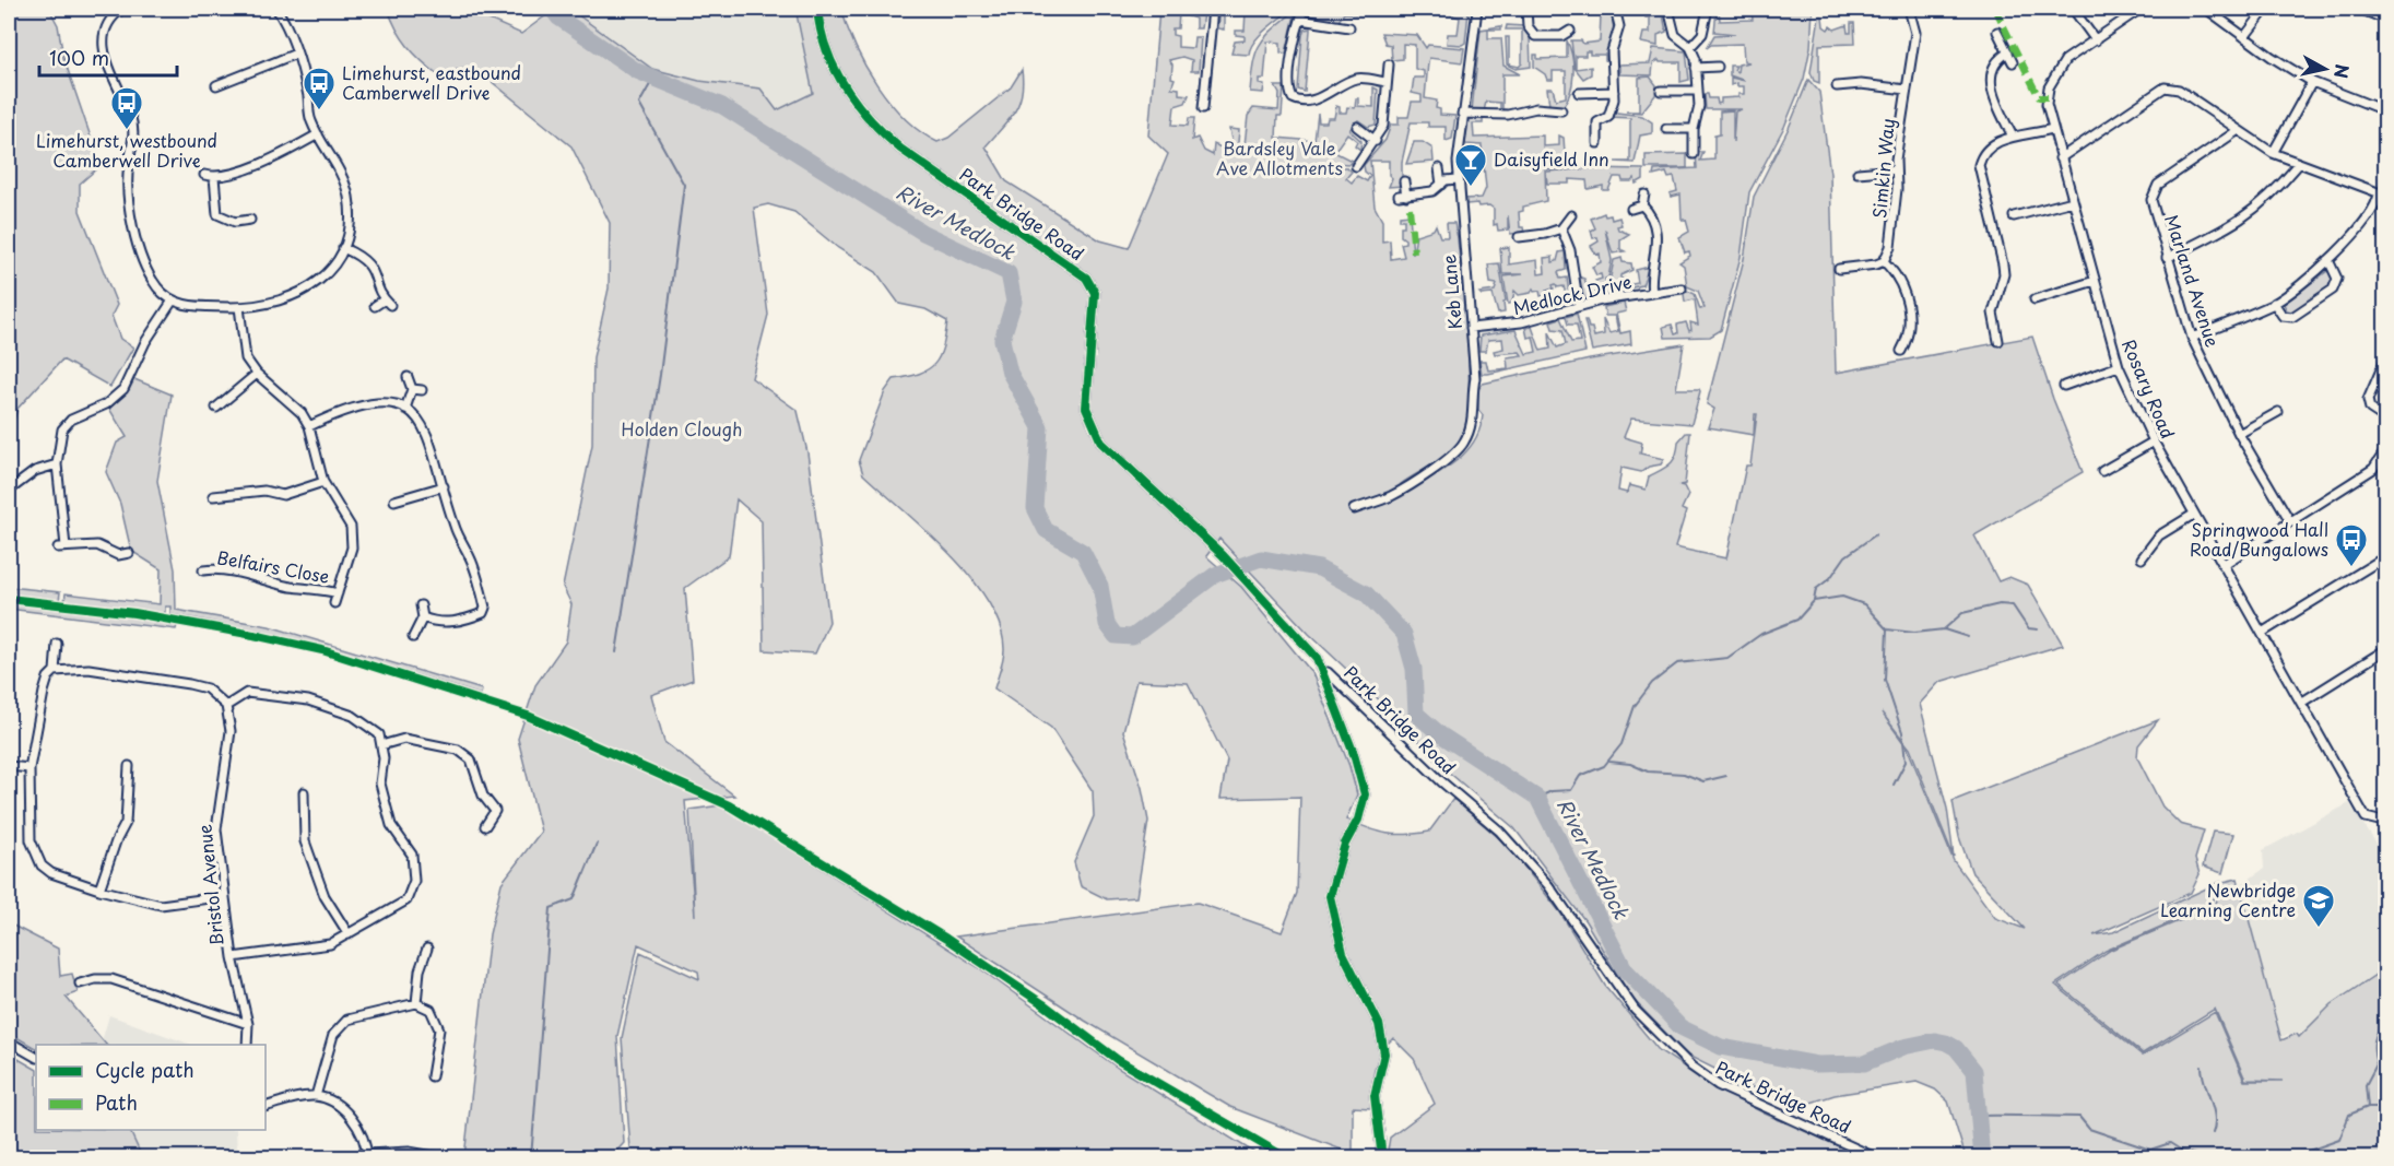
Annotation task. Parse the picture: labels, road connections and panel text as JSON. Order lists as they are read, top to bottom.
{
  "streets": {
    "street": [
      "Simkin Way",
      "Park Bridge Road",
      "Marland Avenue",
      "Keb Lane",
      "Medlock Drive",
      "Rosary Road",
      "Belfairs Close",
      "Bristol Avenue"
    ]
  },
  "crossings": [
    ["Keb Lane", "Medlock Drive"]
  ],
  "water": ["River Medlock"],
  "parks": ["Bardsley Vale Ave Allotments", "Holden Clough"],
  "places": {
    "bus stop": ["Limehurst, eastbound Camberwell Drive", "Limehurst, westbound Camberwell Drive", "Springwood Hall Road/Bungalows"],
    "bar": ["Daisyfield Inn"],
    "school or university": ["Newbridge Learning Centre"]
  },
  "legend": ["Cycle path", "Path"],
  "scale_bar": "100 m",
  "north": "right"
}
